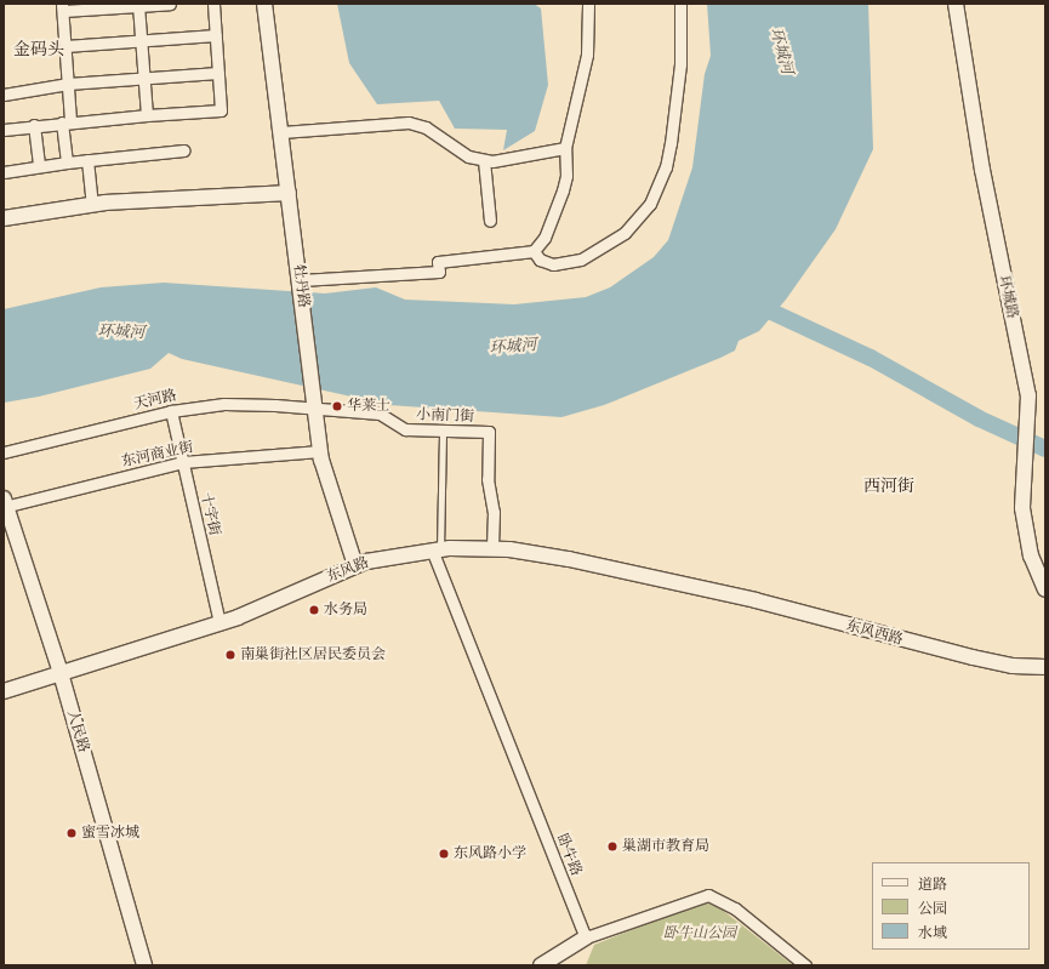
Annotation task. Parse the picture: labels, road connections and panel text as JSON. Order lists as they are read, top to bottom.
{
  "streets": {
    "street": [
      "牡丹路",
      "环城路",
      "天河路",
      "小南门街",
      "东河商业街",
      "十字街",
      "东风路",
      "东风西路",
      "人民路",
      "卧牛路"
    ]
  },
  "crossings": [
    ["牡丹路", "天河路"],
    ["牡丹路", "小南门街"],
    ["牡丹路", "东河商业街"],
    ["牡丹路", "东风路"],
    ["天河路", "小南门街"],
    ["天河路", "十字街"],
    ["小南门街", "东风路"],
    ["东河商业街", "十字街"],
    ["东河商业街", "人民路"],
    ["十字街", "东风路"],
    ["东风路", "东风西路"],
    ["东风路", "人民路"],
    ["东风路", "卧牛路"]
  ],
  "districts": ["金码头", "西河街"],
  "water": ["环城河"],
  "parks": ["卧牛山公园"],
  "places": [
    "华莱士",
    "水务局",
    "南巢街社区居民委员会",
    "蜜雪冰城",
    "巢湖市教育局",
    "东风路小学"
  ],
  "legend": ["道路", "公园", "水域"]
}
